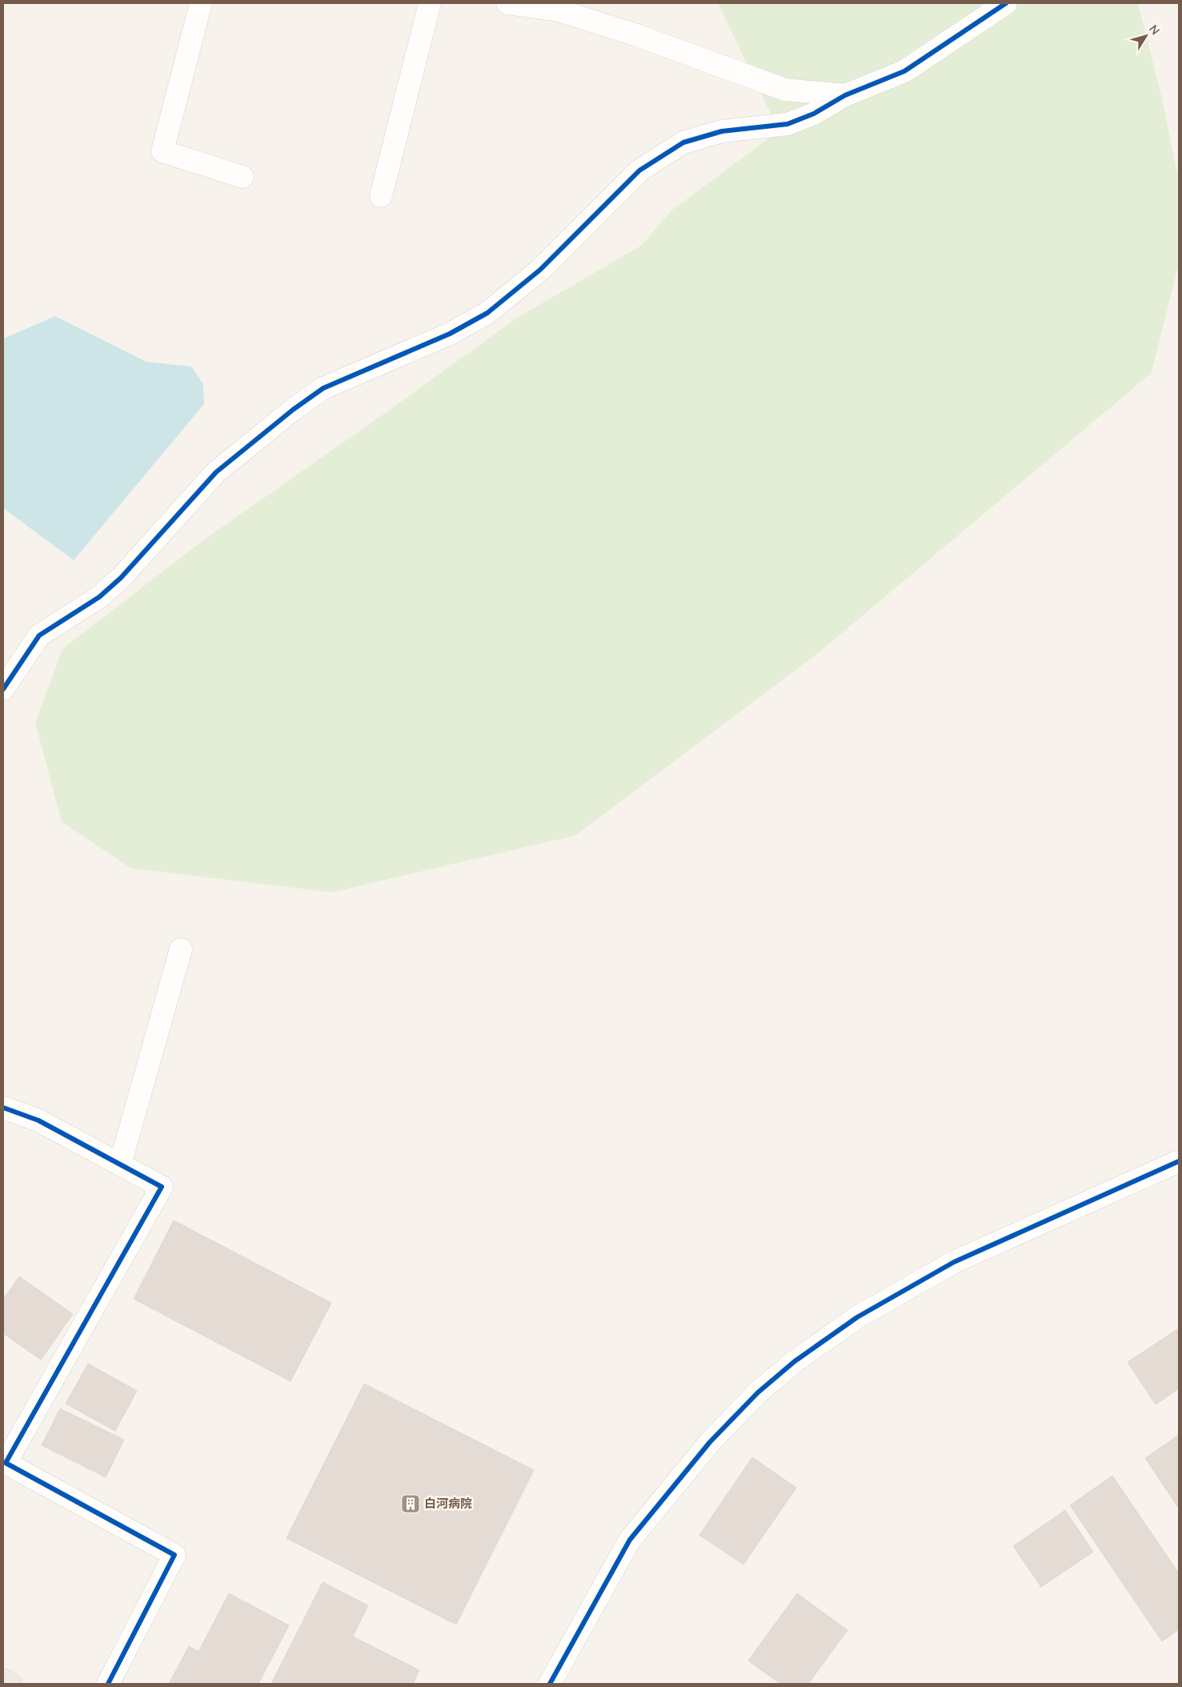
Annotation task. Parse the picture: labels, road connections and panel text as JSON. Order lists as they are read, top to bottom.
{
  "places": {
    "building": ["白河病院"]
  },
  "north": "top right"
}
